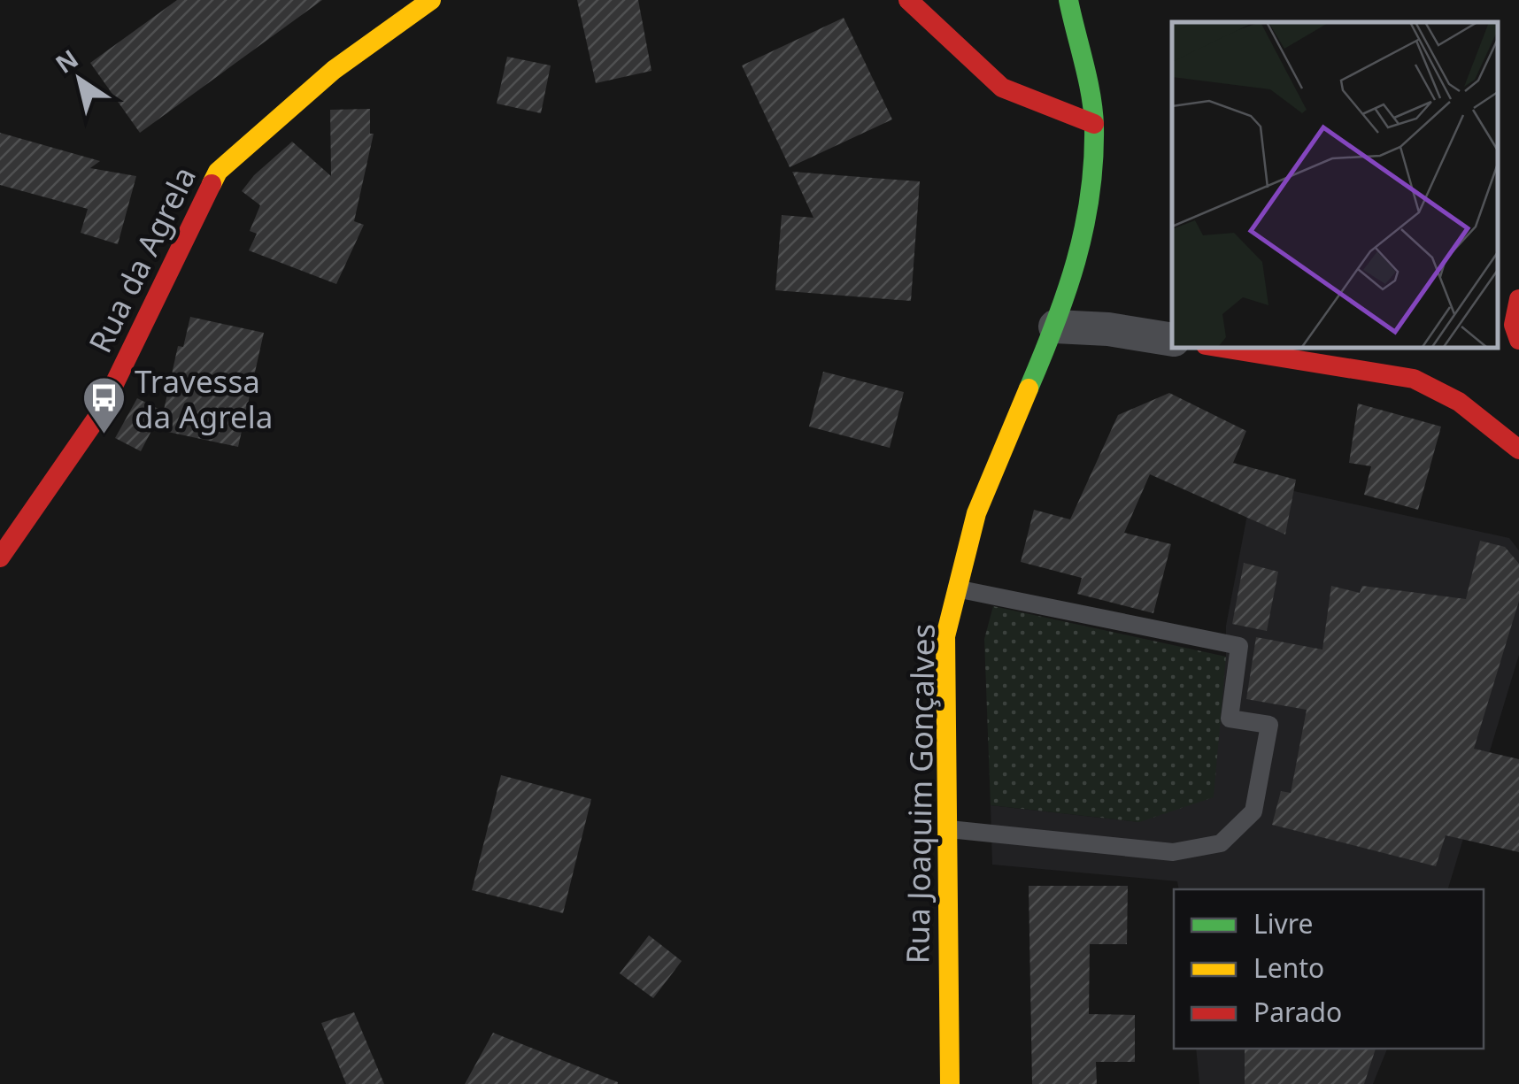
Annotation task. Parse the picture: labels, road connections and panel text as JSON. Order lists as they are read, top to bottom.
{
  "streets": {
    "street": ["Rua da Agrela", "Rua Joaquim Gonçalves"]
  },
  "places": {
    "bus stop": ["Travessa da Agrela"]
  },
  "legend": ["Livre", "Lento", "Parado"],
  "north": "top left"
}
